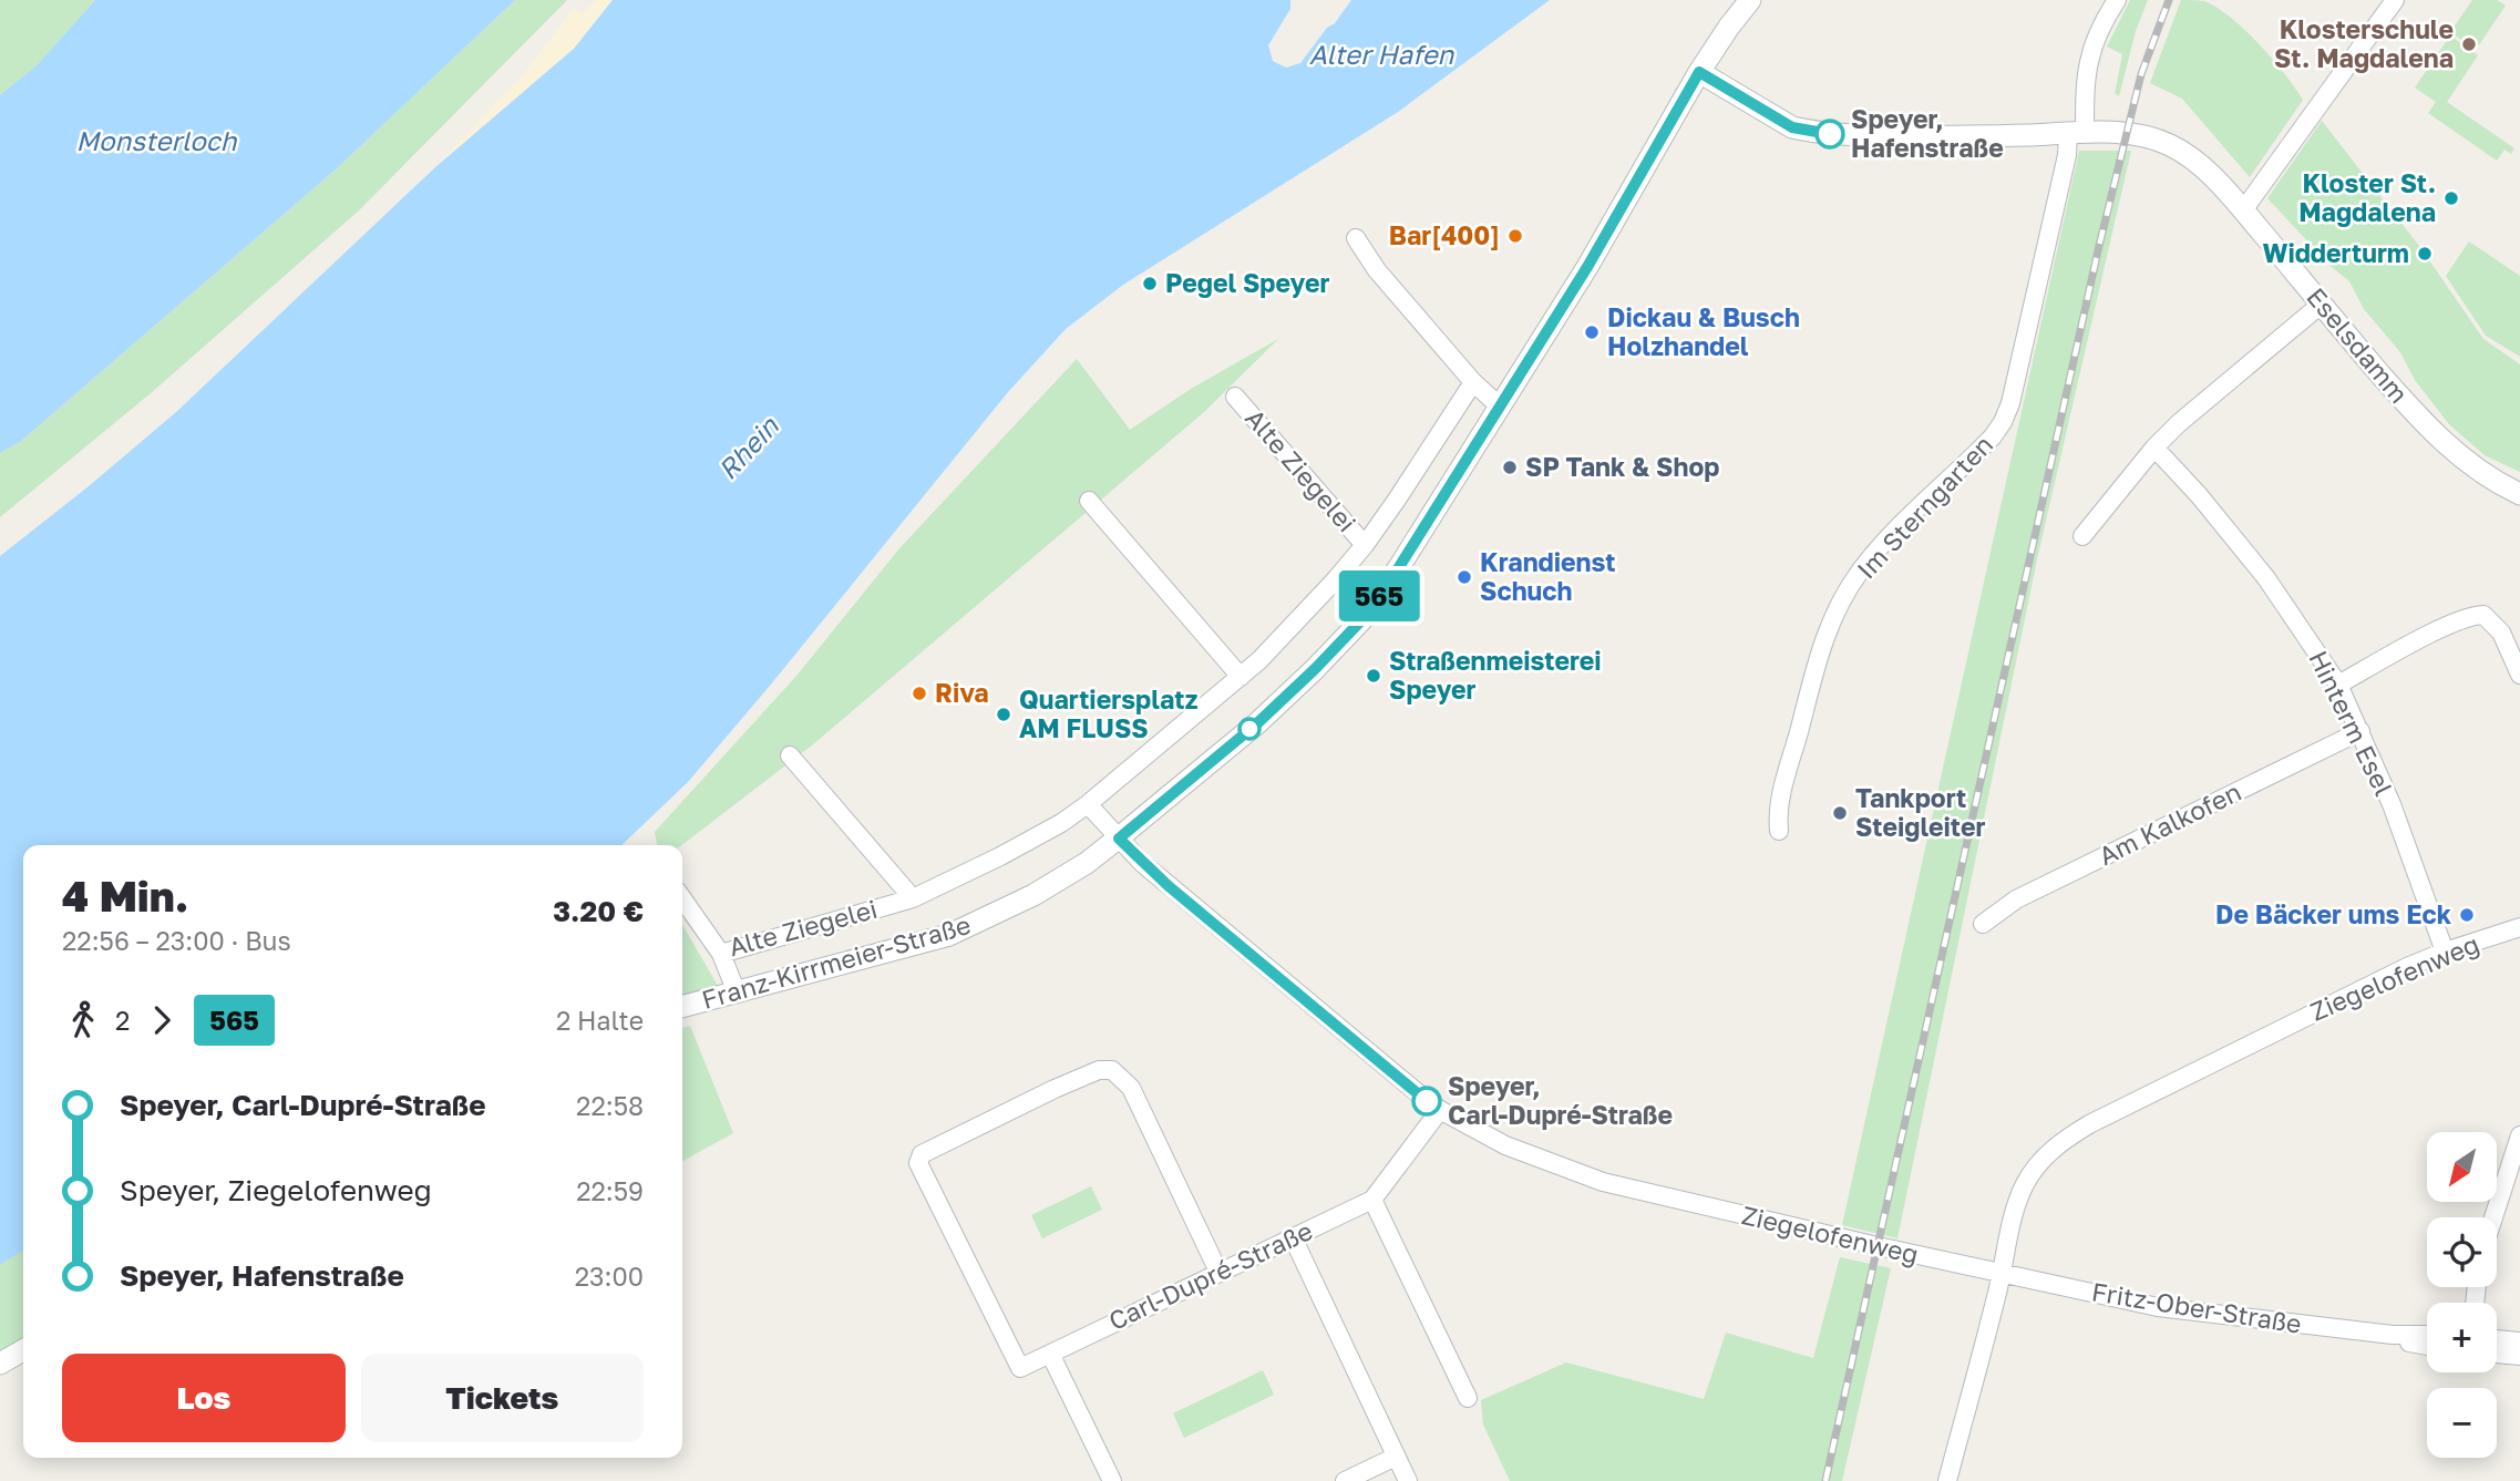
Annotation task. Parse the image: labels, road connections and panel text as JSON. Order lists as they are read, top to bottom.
{
  "streets": {
    "street": [
      "Eselsdamm",
      "Alte Ziegelei",
      "Im Sterngarten",
      "Hinterm Esel",
      "Am Kalkofen",
      "Franz-Kirrmeier-Straße",
      "Ziegelofenweg",
      "Carl-Dupré-Straße",
      "Fritz-Ober-Straße"
    ]
  },
  "crossings": [
    ["Eselsdamm", "Im Sterngarten"],
    ["Eselsdamm", "Franz-Kirrmeier-Straße"],
    ["Hinterm Esel", "Am Kalkofen"],
    ["Hinterm Esel", "Ziegelofenweg"],
    ["Franz-Kirrmeier-Straße", "Ziegelofenweg"],
    ["Ziegelofenweg", "Carl-Dupré-Straße"],
    ["Ziegelofenweg", "Fritz-Ober-Straße"]
  ],
  "water": ["Alter Hafen", "Monsterloch", "Rhein"],
  "places": [
    "Klosterschule St. Magdalena",
    "Speyer, Hafenstraße",
    "Kloster St. Magdalena",
    "Bar[400]",
    "Widderturm",
    "Pegel Speyer",
    "Dickau & Busch Holzhandel",
    "SP Tank & Shop",
    "Krandienst Schuch",
    "Straßenmeisterei Speyer",
    "Riva",
    "Quartiersplatz AM FLUSS",
    "Tankport Steigleiter",
    "De Bäcker ums Eck",
    "Speyer, Carl-Dupré-Straße"
  ],
  "lines": ["bus line 565"],
  "north": "bottom left",
  "page": {
    "on_map": "565",
    "heading": ["4 Min.", "22:56 – 23:00 · Bus", "3.20 €"],
    "legs": ["2", "565", "2 Halte"],
    "list": [
      {
        "name": "Speyer, Carl-Dupré-Straße",
        "value": "22:58"
      },
      {
        "name": "Speyer, Ziegelofenweg",
        "value": "22:59"
      },
      {
        "name": "Speyer, Hafenstraße",
        "value": "23:00"
      }
    ],
    "map_buttons": ["+", "−"],
    "buttons": ["Los", "Tickets"]
  }
}
